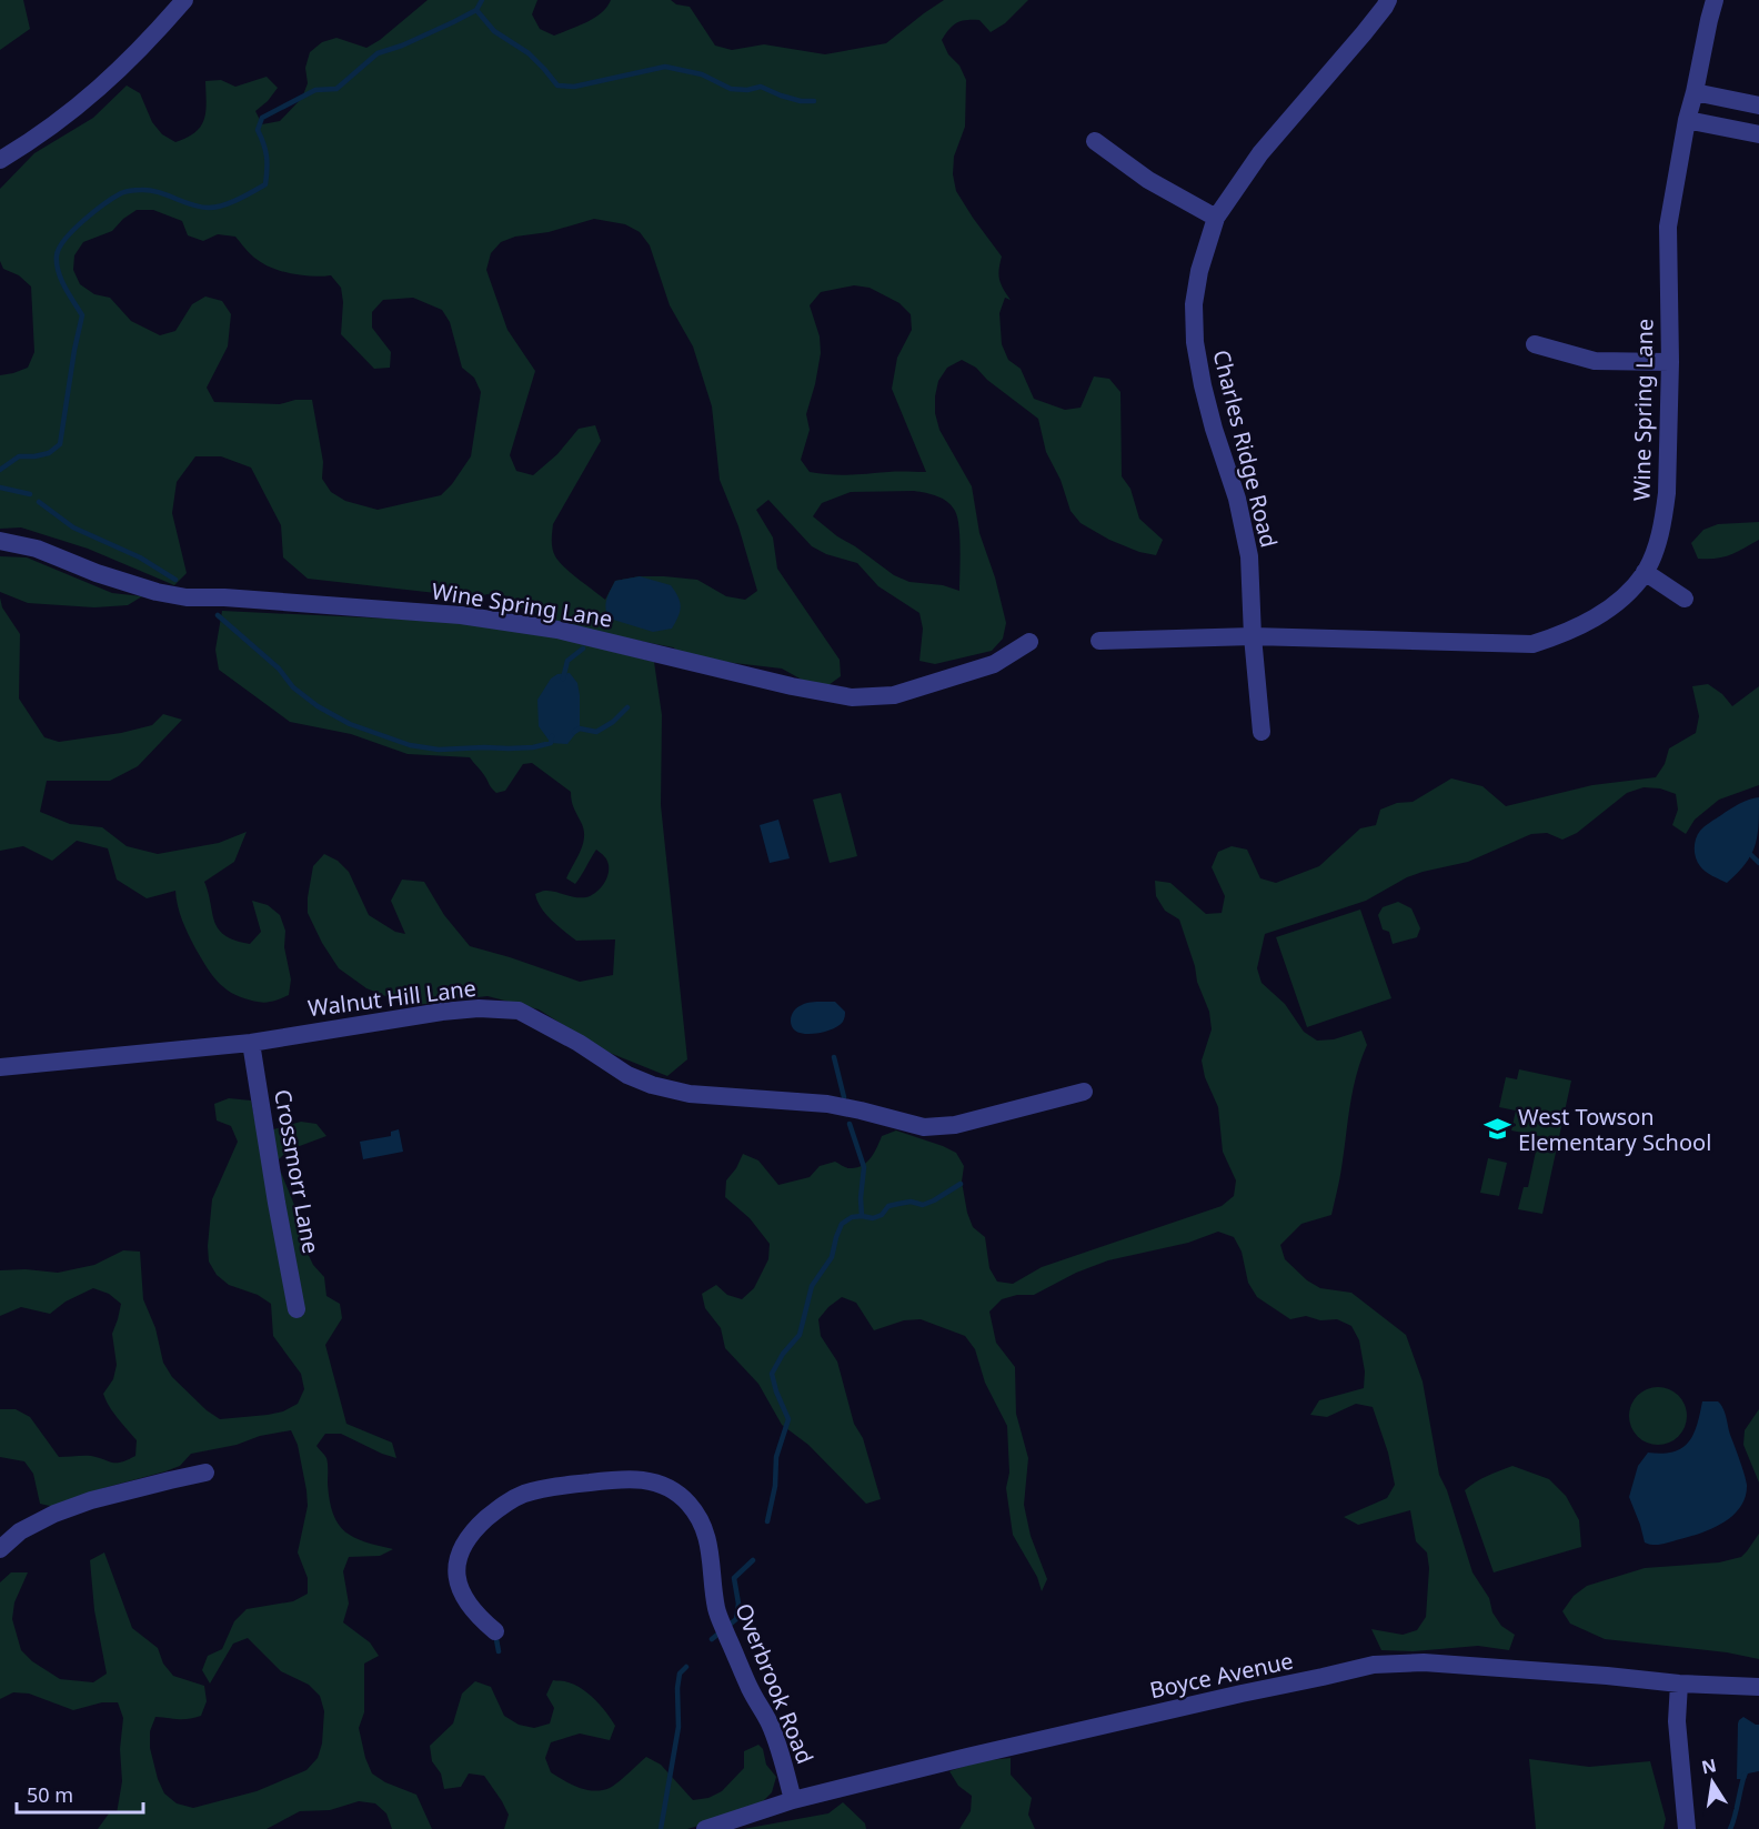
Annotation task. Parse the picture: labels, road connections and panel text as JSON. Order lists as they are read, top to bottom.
{
  "streets": {
    "street": [
      "Wine Spring Lane",
      "Charles Ridge Road",
      "Walnut Hill Lane",
      "Crossmorr Lane",
      "Boyce Avenue",
      "Overbrook Road"
    ]
  },
  "crossings": [
    ["Wine Spring Lane", "Charles Ridge Road"],
    ["Walnut Hill Lane", "Crossmorr Lane"],
    ["Boyce Avenue", "Overbrook Road"]
  ],
  "places": {
    "school or university": ["West Towson Elementary School"]
  },
  "scale_bar": "50 m",
  "north": "top"
}
